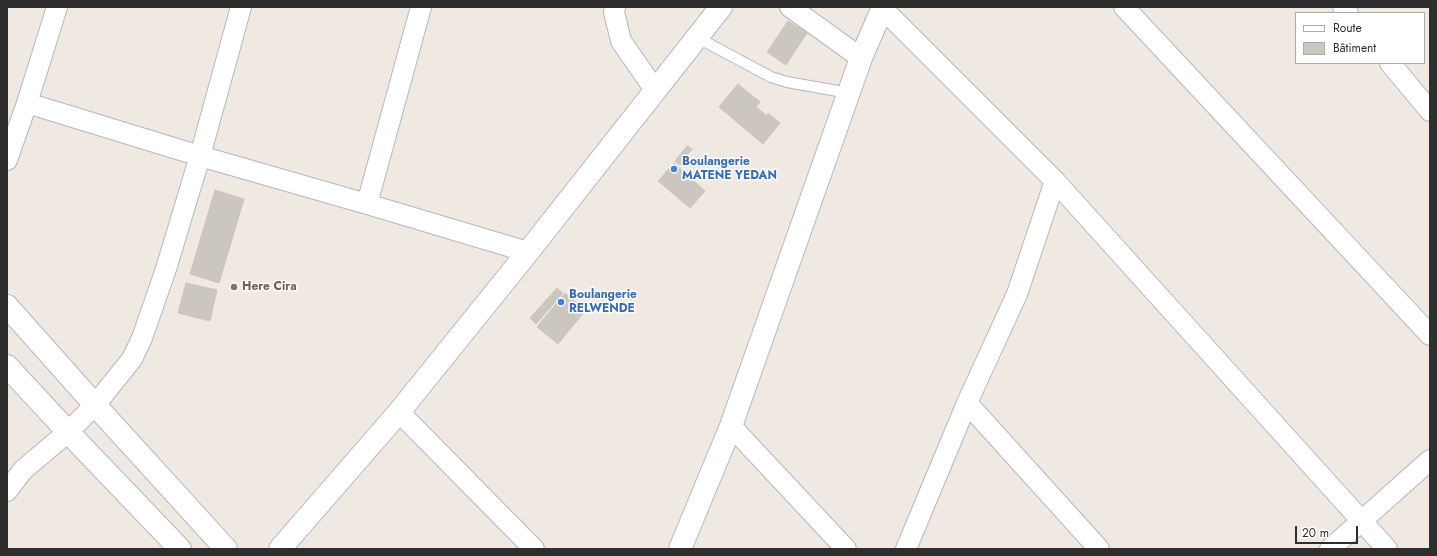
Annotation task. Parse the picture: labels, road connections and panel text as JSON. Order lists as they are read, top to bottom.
{
  "places": ["Boulangerie MATENE YEDAN", "Here Cira", "Boulangerie RELWENDE"],
  "legend": ["Route", "Bâtiment"],
  "scale_bar": "20 m"
}
